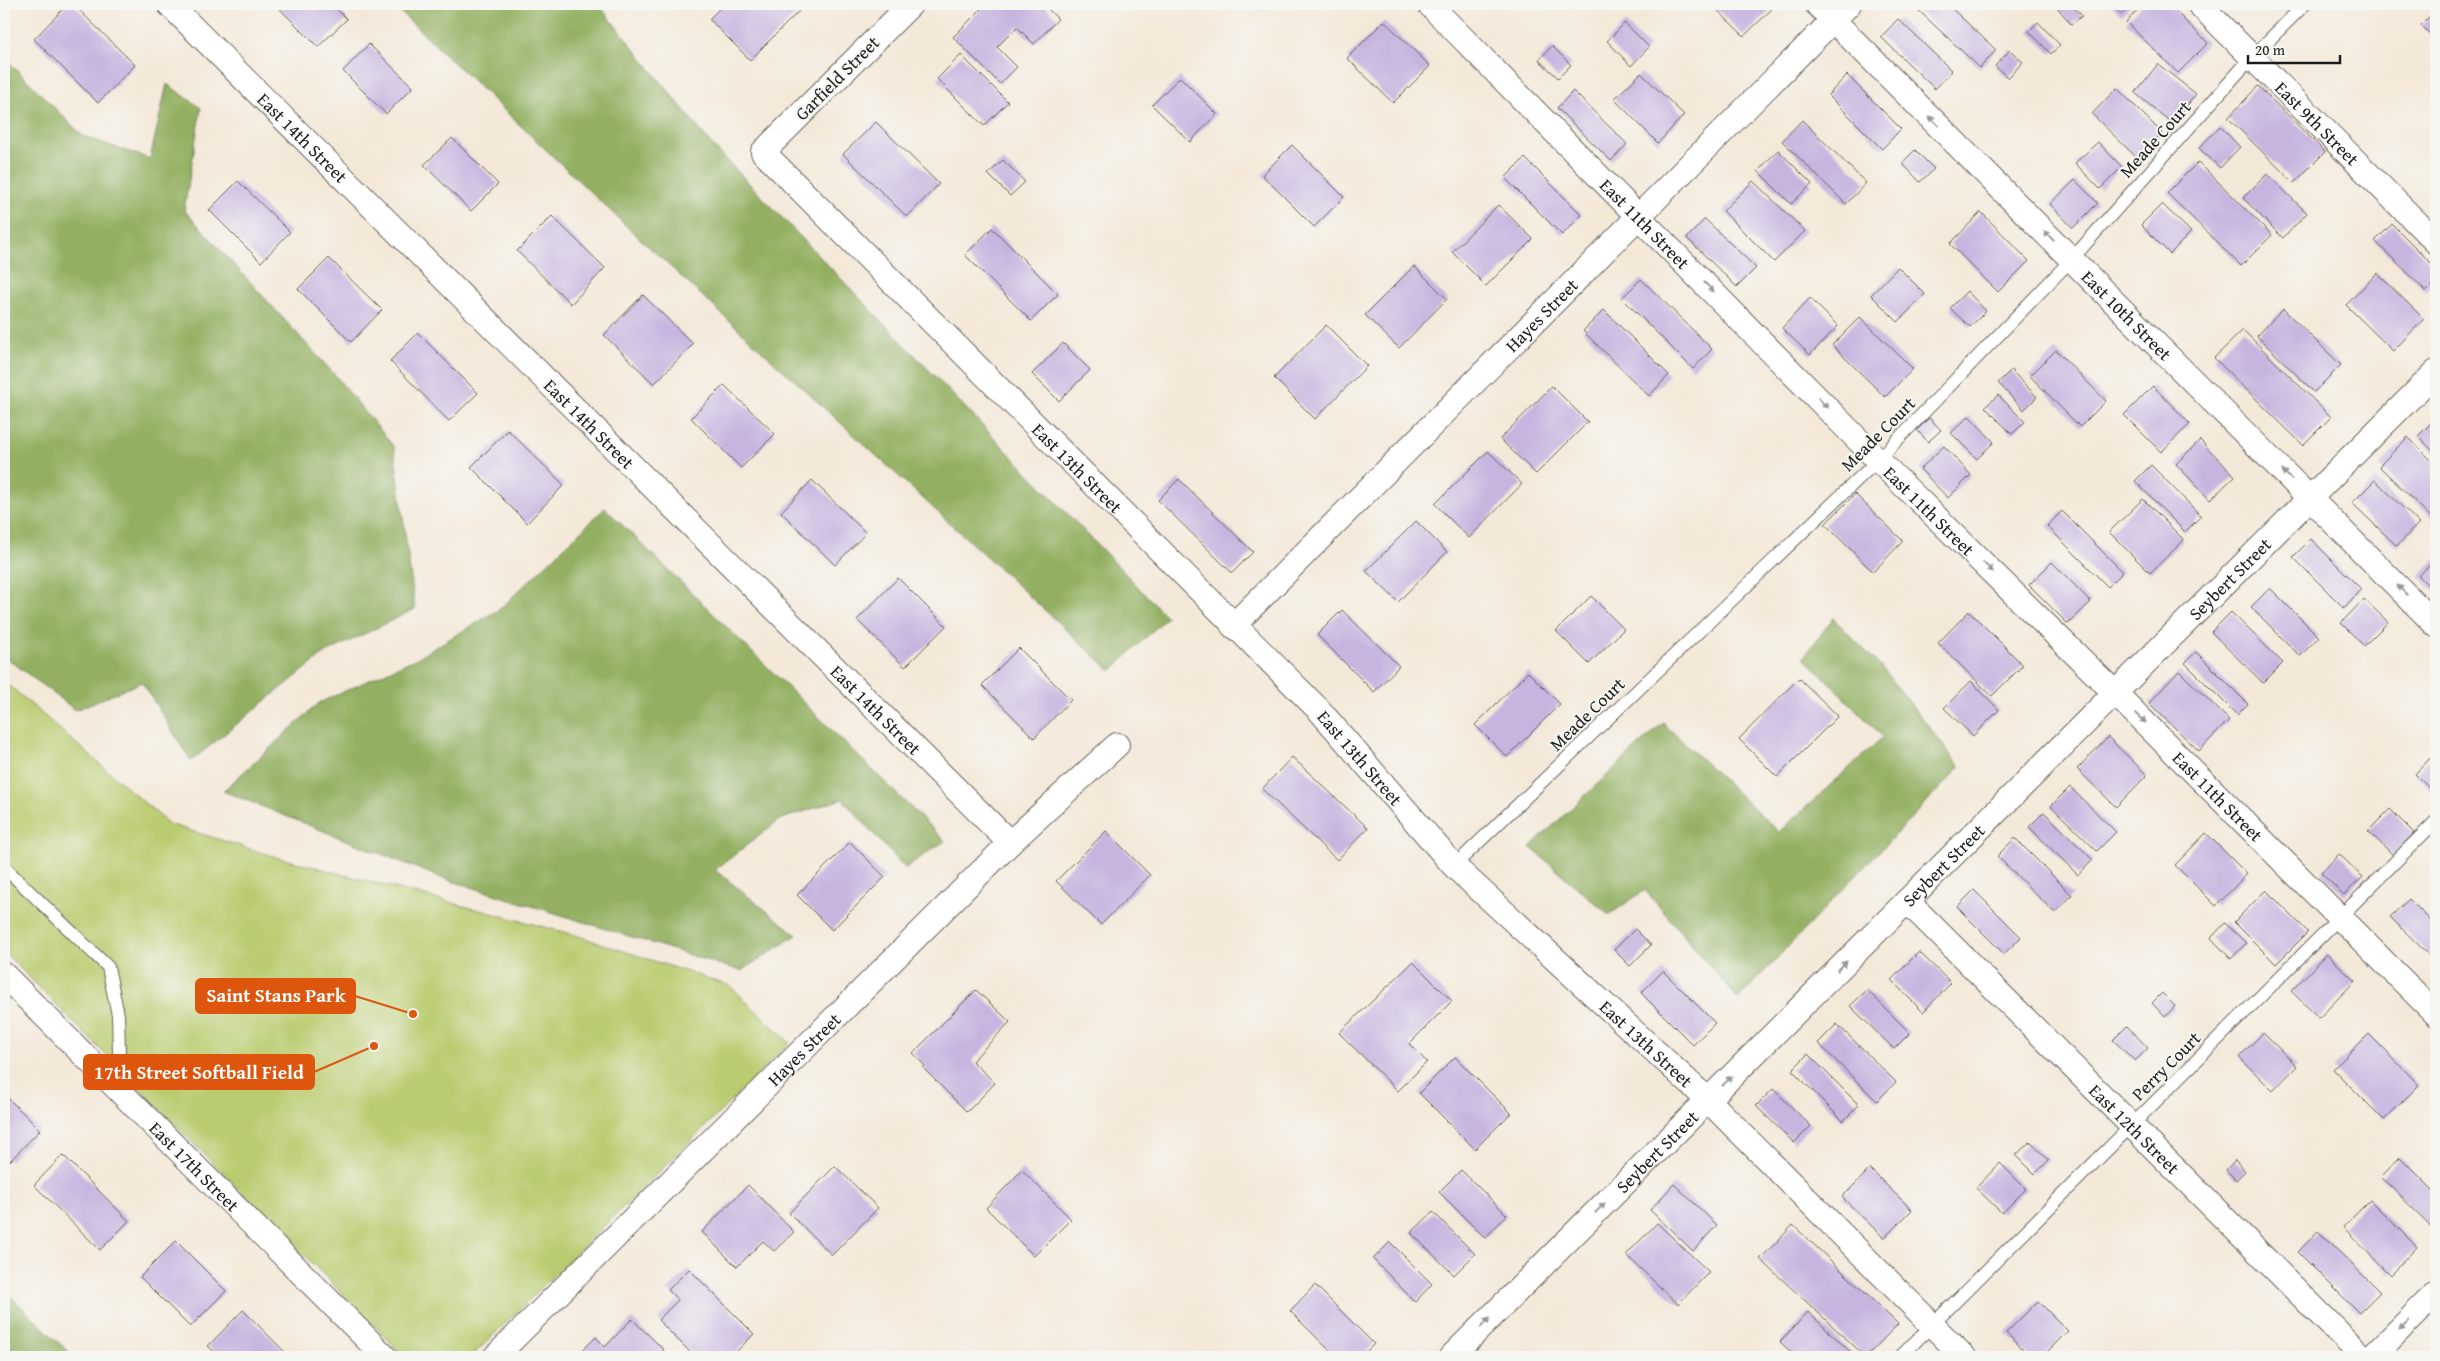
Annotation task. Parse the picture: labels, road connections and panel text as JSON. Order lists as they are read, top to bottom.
{
  "streets": {
    "street": [
      "Garfield Street",
      "East 9th Street",
      "East 14th Street",
      "East 11th Street",
      "Hayes Street",
      "East 10th Street",
      "East 13th Street",
      "Seybert Street",
      "East 12th Street",
      "East 17th Street"
    ],
    "lane": ["Meade Court", "Perry Court"]
  },
  "crossings": [
    ["Garfield Street", "East 13th Street"],
    ["East 9th Street", "Meade Court"],
    ["East 14th Street", "Hayes Street"],
    ["Meade Court", "East 11th Street"],
    ["Meade Court", "East 10th Street"],
    ["Meade Court", "East 13th Street"],
    ["East 11th Street", "Hayes Street"],
    ["East 11th Street", "Seybert Street"],
    ["East 11th Street", "Perry Court"],
    ["Hayes Street", "East 10th Street"],
    ["Hayes Street", "East 13th Street"],
    ["East 10th Street", "Seybert Street"],
    ["East 13th Street", "Seybert Street"],
    ["East 13th Street", "Perry Court"],
    ["Seybert Street", "East 12th Street"],
    ["Perry Court", "East 12th Street"]
  ],
  "one_way": ["East 11th Street", "East 10th Street", "Seybert Street"],
  "places": ["Saint Stans Park", "17th Street Softball Field"],
  "scale_bar": "20 m"
}
